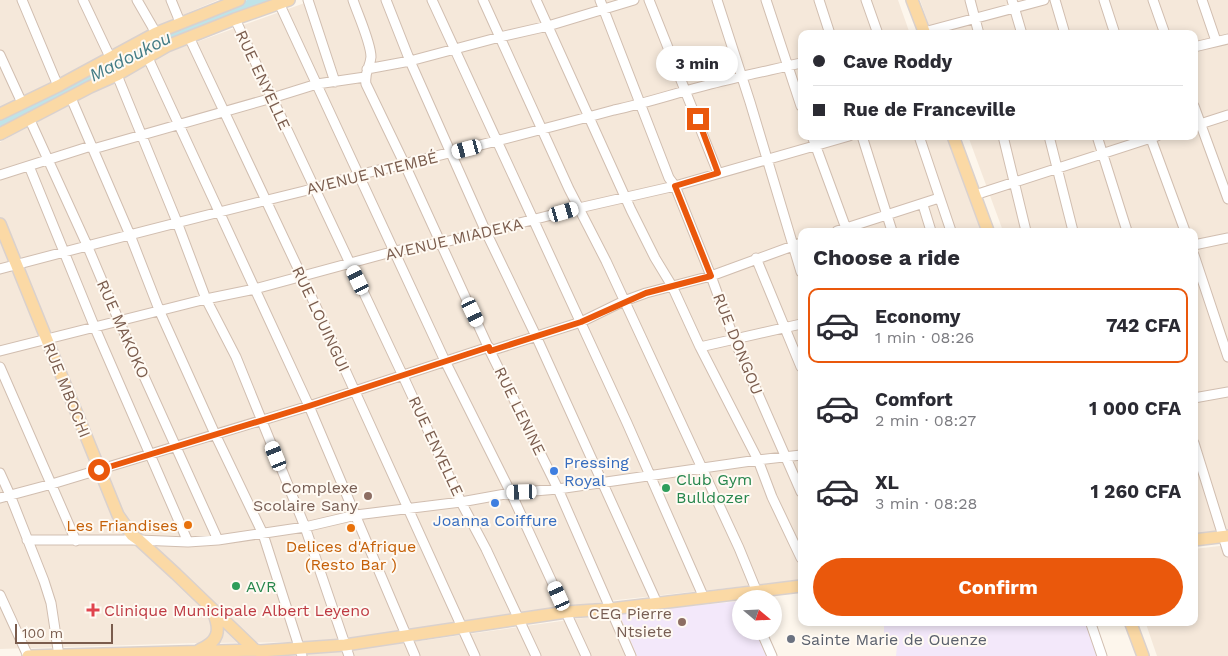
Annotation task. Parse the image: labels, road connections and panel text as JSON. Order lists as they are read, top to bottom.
{
  "streets": {
    "main road": ["RUE MBOCHI"],
    "street": [
      "RUE ENYELLE",
      "AVENUE NTEMBÉ",
      "AVENUE MIADEKA",
      "RUE LOUINGUI",
      "RUE MAKOKO",
      "RUE DONGOU",
      "RUE LENINE"
    ]
  },
  "crossings": [
    ["RUE ENYELLE", "AVENUE NTEMBÉ"],
    ["RUE ENYELLE", "AVENUE MIADEKA"],
    ["AVENUE NTEMBÉ", "RUE LOUINGUI"],
    ["AVENUE NTEMBÉ", "RUE MAKOKO"],
    ["AVENUE NTEMBÉ", "RUE DONGOU"],
    ["AVENUE NTEMBÉ", "RUE MBOCHI"],
    ["AVENUE NTEMBÉ", "RUE LENINE"],
    ["AVENUE MIADEKA", "RUE LOUINGUI"],
    ["AVENUE MIADEKA", "RUE MAKOKO"],
    ["AVENUE MIADEKA", "RUE DONGOU"],
    ["AVENUE MIADEKA", "RUE MBOCHI"],
    ["AVENUE MIADEKA", "RUE LENINE"]
  ],
  "water": ["Madoukou"],
  "places": {
    "other": [
      "Pressing Royal",
      "Club Gym Bulldozer",
      "Complexe Scolaire Sany",
      "Joanna Coiffure",
      "Les Friandises",
      "Delices d'Afrique (Resto Bar )",
      "AVR",
      "CEG Pierre Ntsiete",
      "Sainte Marie de Ouenze"
    ],
    "health": ["Clinique Municipale Albert Leyeno"]
  },
  "scale_bar": "100 m",
  "north": "right",
  "page": {
    "banner": ["Cave Roddy", "Rue de Franceville"],
    "bubble": "3 min",
    "heading": "Choose a ride",
    "list": [
      {
        "name": "Economy",
        "note": "1 min · 08:26",
        "value": "742 CFA"
      },
      {
        "name": "Comfort",
        "note": "2 min · 08:27",
        "value": "1 000 CFA"
      },
      {
        "name": "XL",
        "note": "3 min · 08:28",
        "value": "1 260 CFA"
      }
    ],
    "buttons": "Confirm",
    "scale": "100 m"
  }
}
